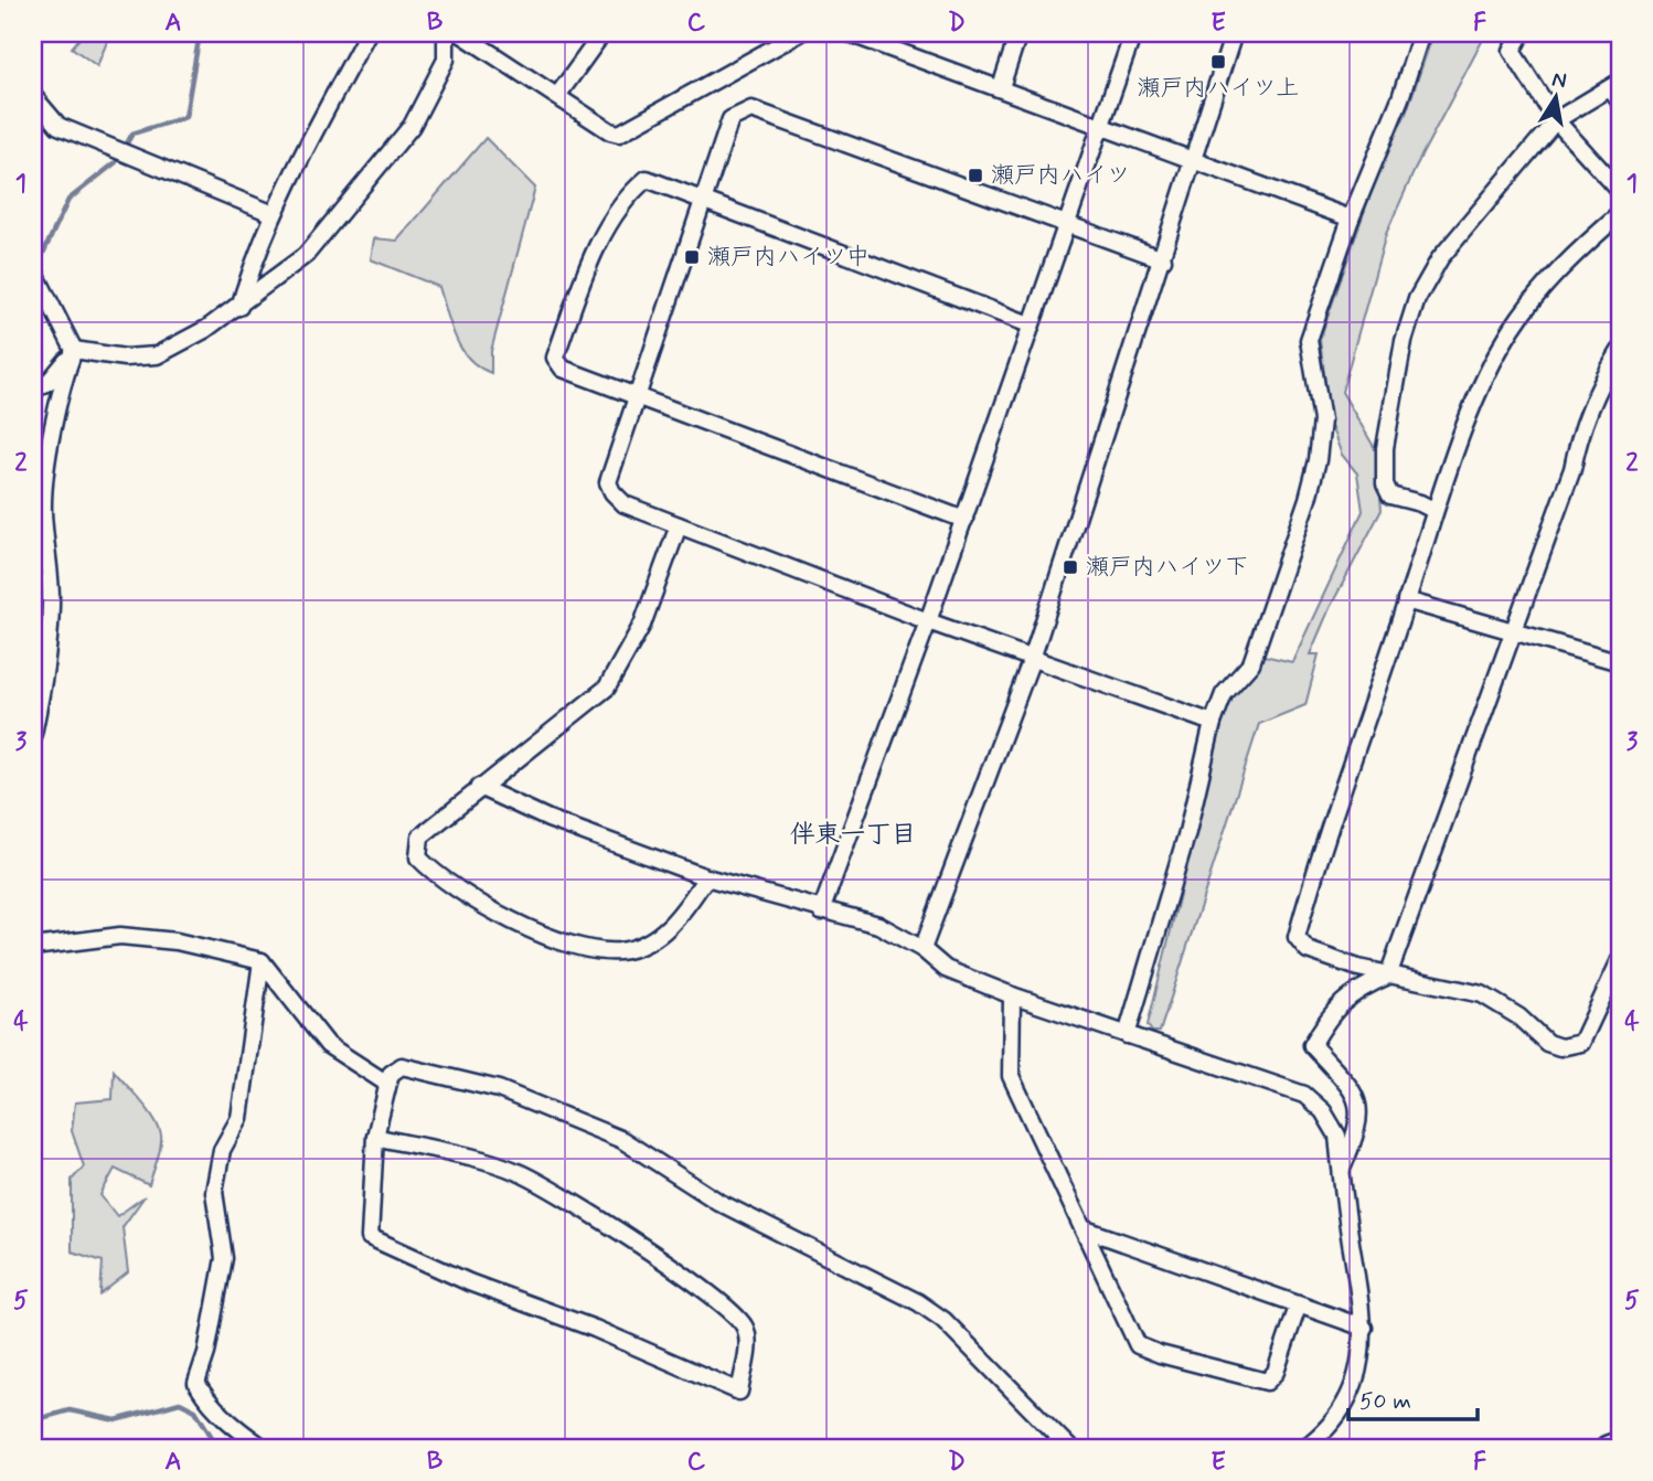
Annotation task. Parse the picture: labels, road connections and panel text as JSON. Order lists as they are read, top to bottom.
{
  "districts": ["伴東一丁目"],
  "places": {
    "transit": [
      "瀬戸内ハイツ上",
      "瀬戸内ハイツ",
      "瀬戸内ハイツ中",
      "瀬戸内ハイツ下"
    ]
  },
  "scale_bar": "50 m",
  "north": "top",
  "grid": {
    "columns": [
      "A",
      "B",
      "C",
      "D",
      "E",
      "F"
    ],
    "rows": [
      "1",
      "2",
      "3",
      "4",
      "5"
    ]
  }
}
